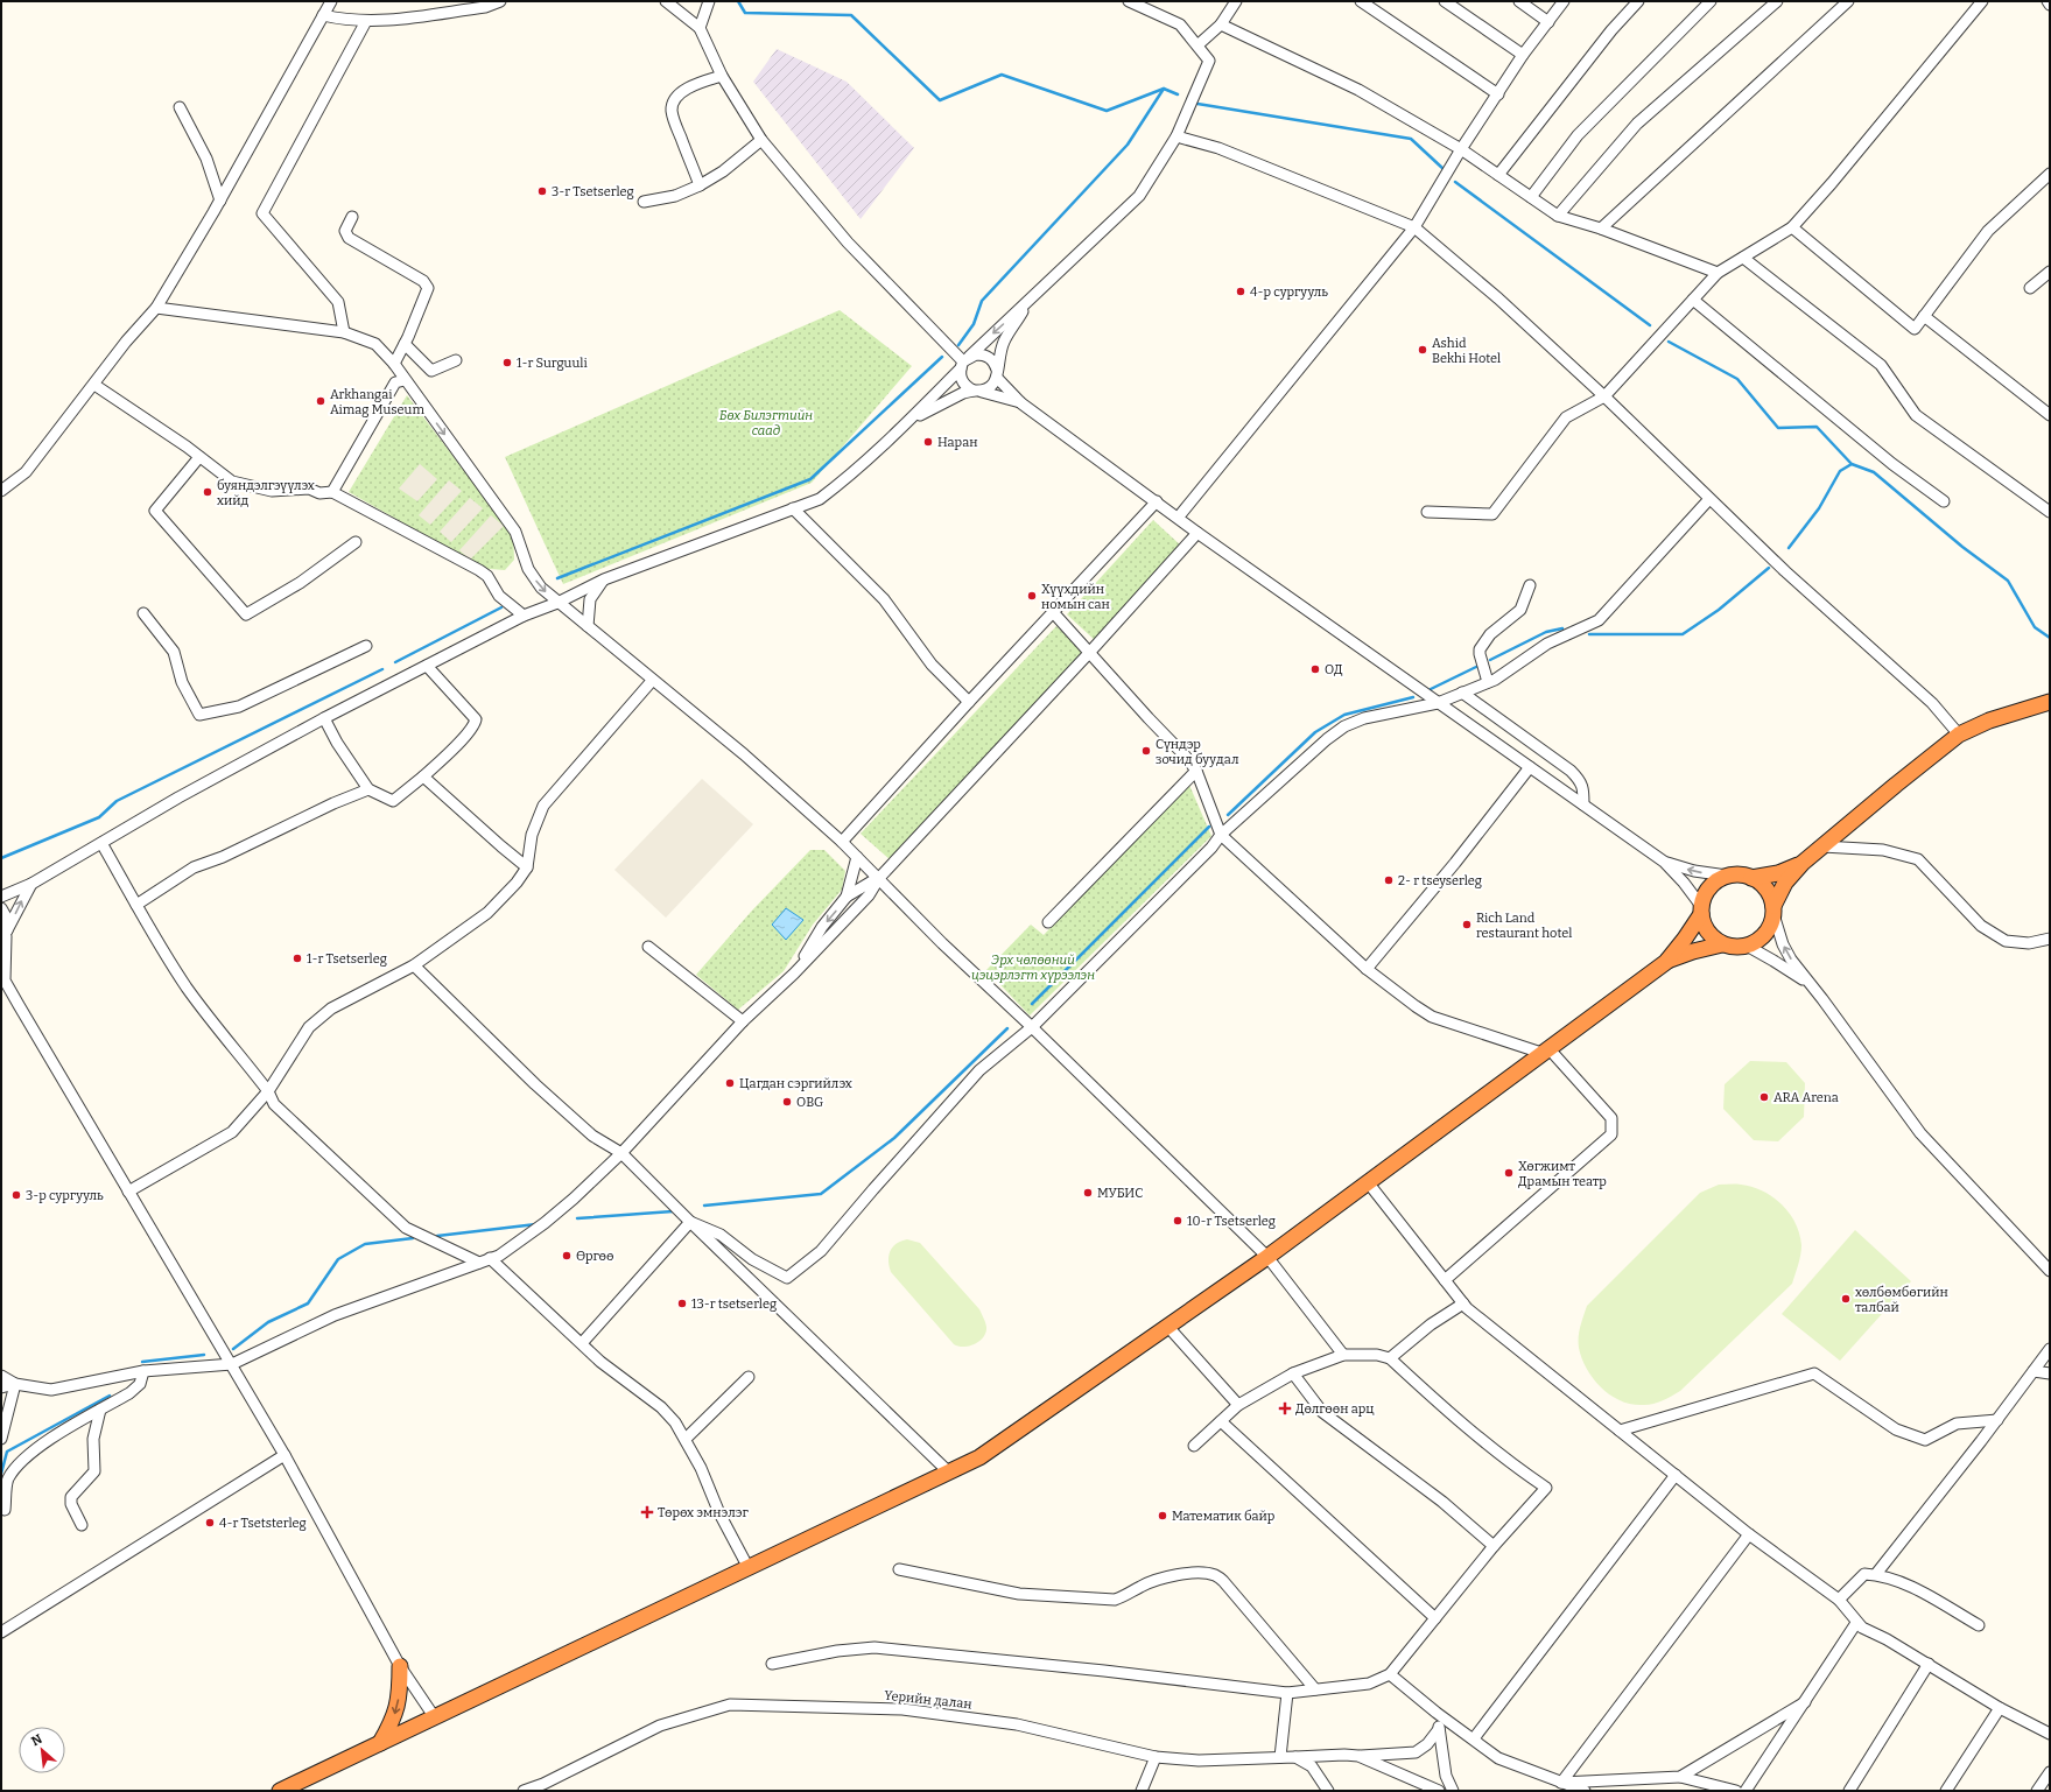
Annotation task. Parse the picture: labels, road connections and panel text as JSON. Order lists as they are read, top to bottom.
{
  "streets": {
    "street": ["Үерийн далан"]
  },
  "parks": ["Бөх Билэгтийн саад", "Эрх чөлөөний цэцэрлэгт хүрээлэн"],
  "places": {
    "other": [
      "3-r Tsetserleg",
      "4-р сургууль",
      "Ashid Bekhi Hotel",
      "1-r Surguuli",
      "Arkhangai Aimag Museum",
      "Наран",
      "буяндэлгэүүлэх хийд",
      "Хүүхдийн номын сан",
      "ОД",
      "Сүндэр зочид буудал",
      "2- r tseyserleg",
      "Rich Land restaurant hotel",
      "1-r Tsetserleg",
      "Цагдан сэргийлэх",
      "ARA Arena",
      "OBG",
      "Хөгжимт Драмын театр",
      "МУБИС",
      "3-р сургууль",
      "10-r Tsetserleg",
      "Өргөө",
      "хөлбөмбөгийн талбай",
      "13-r tsetserleg",
      "Математик байр",
      "4-r Tsetsterleg"
    ],
    "health": ["Дөлгөөн арц", "Төрөх эмнэлэг"]
  },
  "north": "top left"
}
